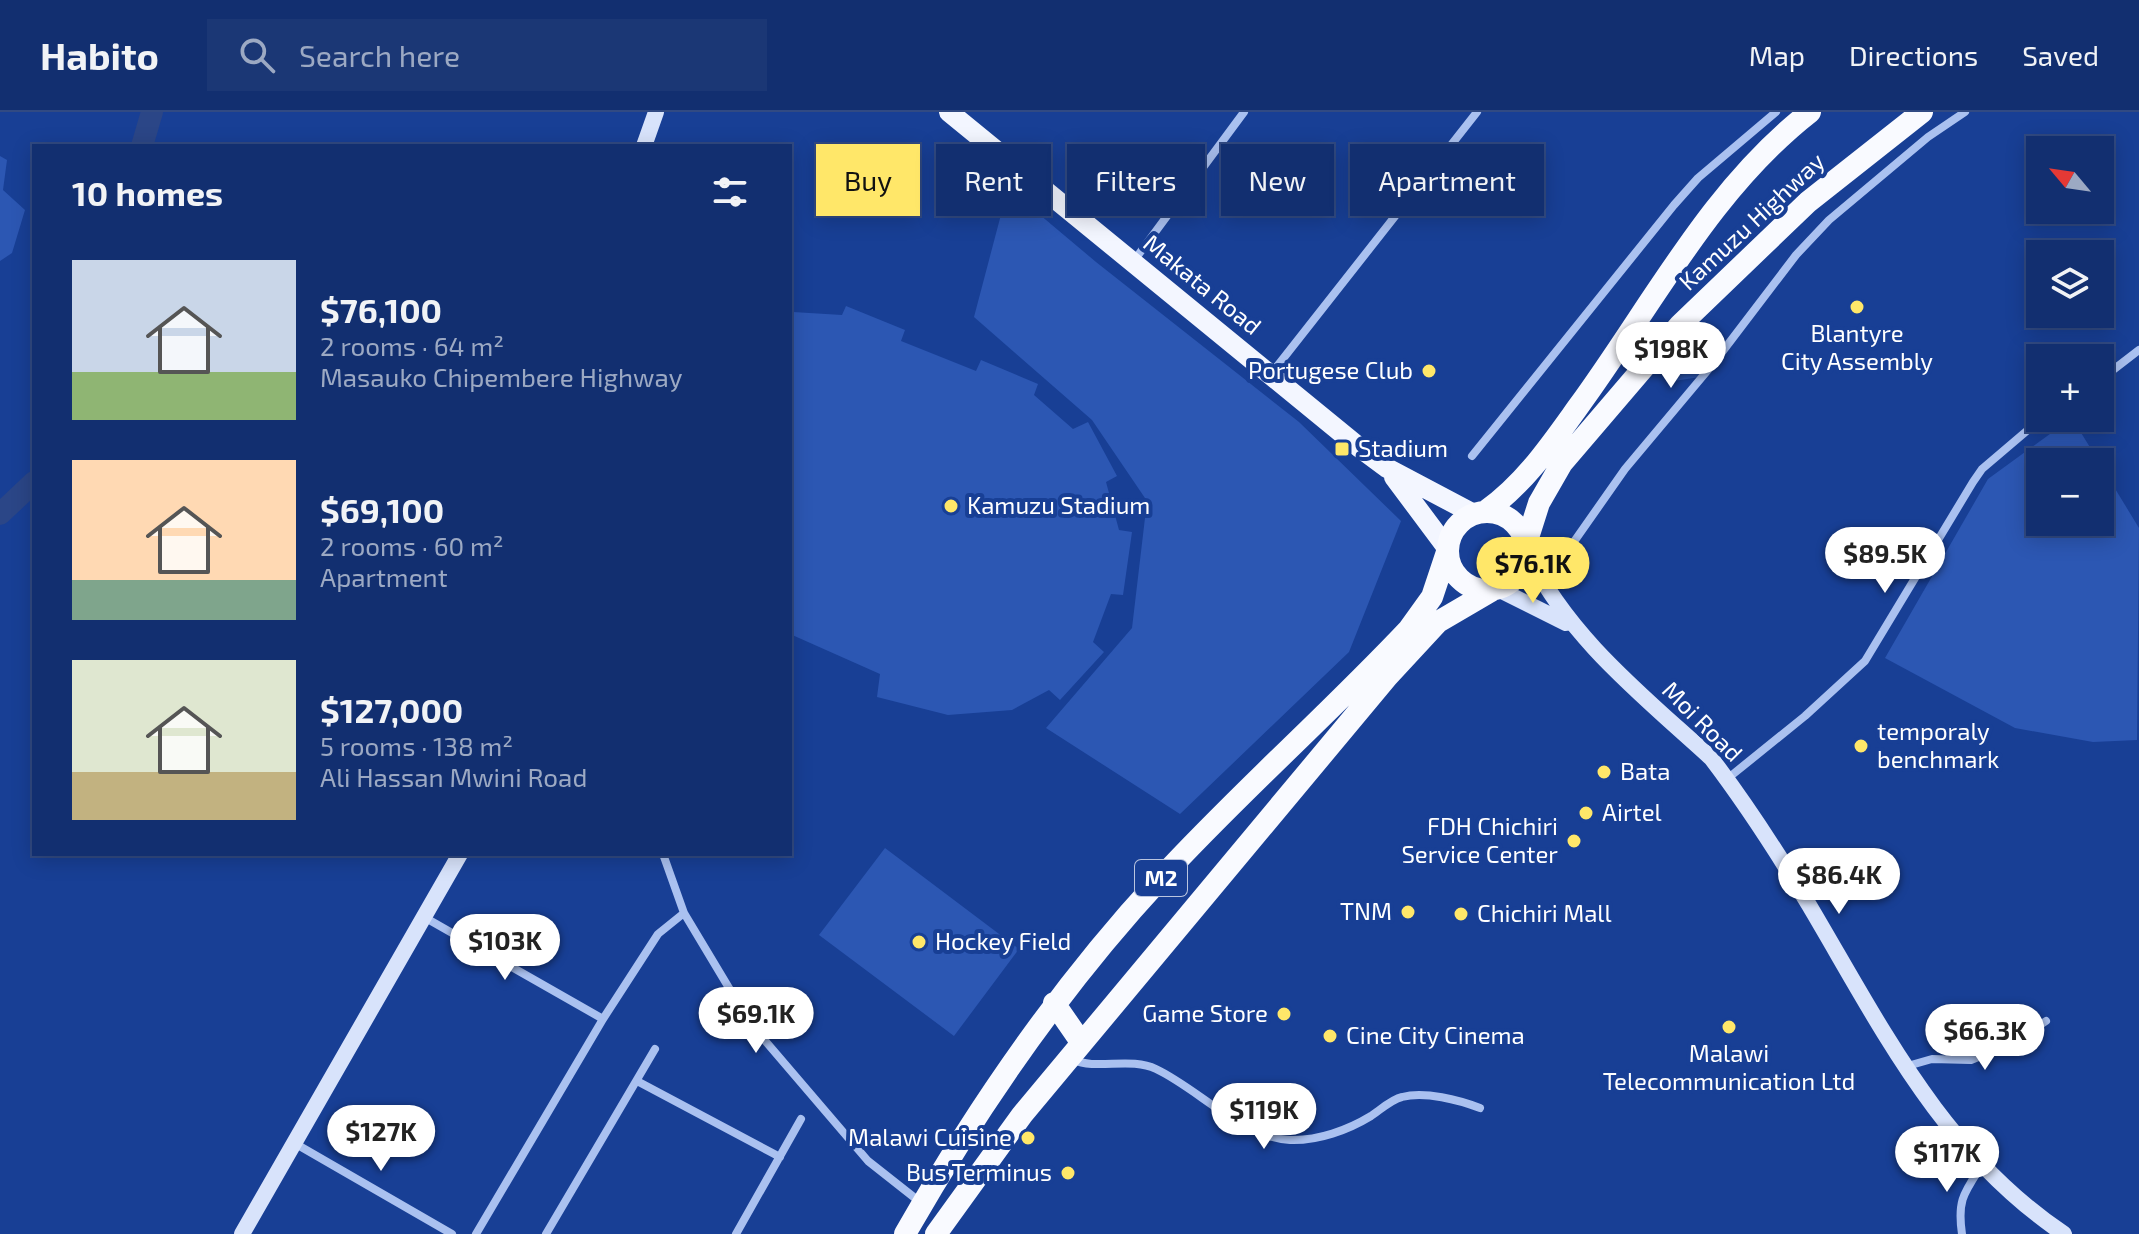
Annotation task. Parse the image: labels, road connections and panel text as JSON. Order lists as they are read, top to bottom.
{
  "streets": {
    "highway": ["Kamuzu Highway", "M2"],
    "main road": ["Makata Road", "Moi Road"]
  },
  "crossings": [
    ["Kamuzu Highway", "Makata Road"],
    ["Kamuzu Highway", "M2"],
    ["Makata Road", "M2"]
  ],
  "places": {
    "other": [
      "Blantyre City Assembly",
      "Portugese Club",
      "Kamuzu Stadium",
      "temporaly benchmark",
      "Bata",
      "Airtel",
      "FDH Chichiri Service Center",
      "TNM",
      "Chichiri Mall",
      "Hockey Field",
      "Game Store",
      "Malawi Telecommunication Ltd",
      "Cine City Cinema",
      "Malawi Cuisine",
      "Bus Terminus"
    ],
    "transit": ["Stadium"]
  },
  "north": "top left",
  "page": {
    "header": "Habito",
    "search": "Search here",
    "nav": ["Map", "Directions", "Saved"],
    "map_buttons": ["+", "−"],
    "chip": [
      "Buy",
      "Rent",
      "Filters",
      "New",
      "Apartment"
    ],
    "heading": "10 homes",
    "list": [
      {
        "name": "$76,100",
        "note": "2 rooms · 64 m² · Masauko Chipembere Highway"
      },
      {
        "name": "$69,100",
        "note": "2 rooms · 60 m² · Apartment"
      },
      {
        "name": "$127,000",
        "note": "5 rooms · 138 m² · Ali Hassan Mwini Road"
      }
    ],
    "price": [
      "$198K",
      "$89.5K",
      "$76.1K",
      "$86.4K",
      "$103K",
      "$69.1K",
      "$66.3K",
      "$119K",
      "$127K",
      "$117K"
    ]
  }
}
